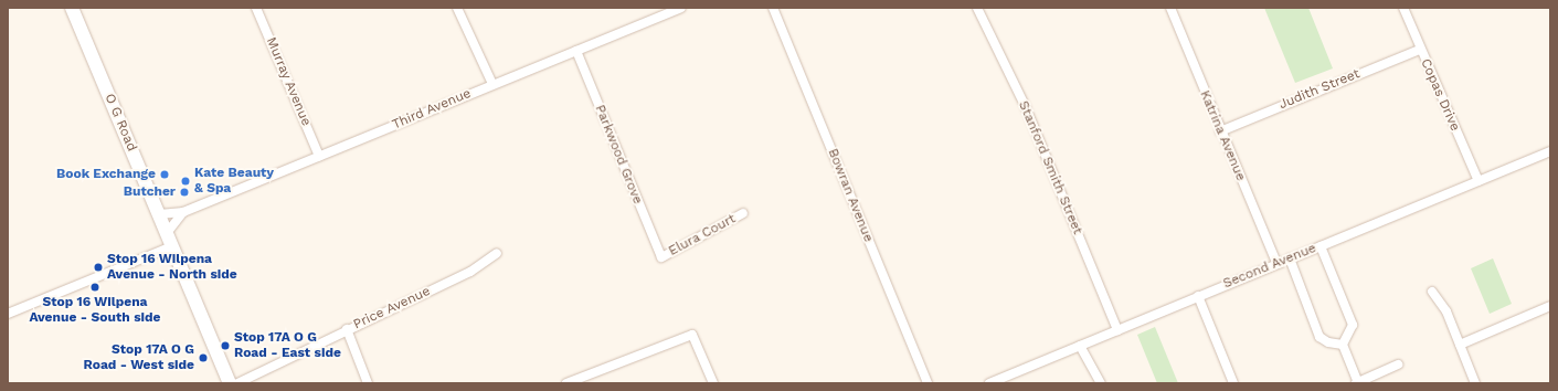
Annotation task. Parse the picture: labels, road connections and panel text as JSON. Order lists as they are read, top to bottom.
{
  "streets": {
    "main road": ["O G Road"],
    "street": [
      "Murray Avenue",
      "Judith Street",
      "Copas Drive",
      "Third Avenue",
      "Katrina Avenue",
      "Parkwood Grove",
      "Stanford Smith Street",
      "Bowran Avenue",
      "Elura Court",
      "Second Avenue",
      "Price Avenue"
    ]
  },
  "crossings": [
    ["Murray Avenue", "Third Avenue"],
    ["Judith Street", "Copas Drive"],
    ["Judith Street", "Katrina Avenue"],
    ["Copas Drive", "Second Avenue"],
    ["Third Avenue", "O G Road"],
    ["Third Avenue", "Parkwood Grove"],
    ["Katrina Avenue", "Second Avenue"],
    ["Parkwood Grove", "Elura Court"],
    ["Stanford Smith Street", "Second Avenue"]
  ],
  "places": [
    "Book Exchange",
    "Kate Beauty & Spa",
    "Butcher",
    "Stop 16 Wilpena Avenue - North side",
    "Stop 16 Wilpena Avenue - South side",
    "Stop 17A O G Road - East side",
    "Stop 17A O G Road - West side"
  ]
}
